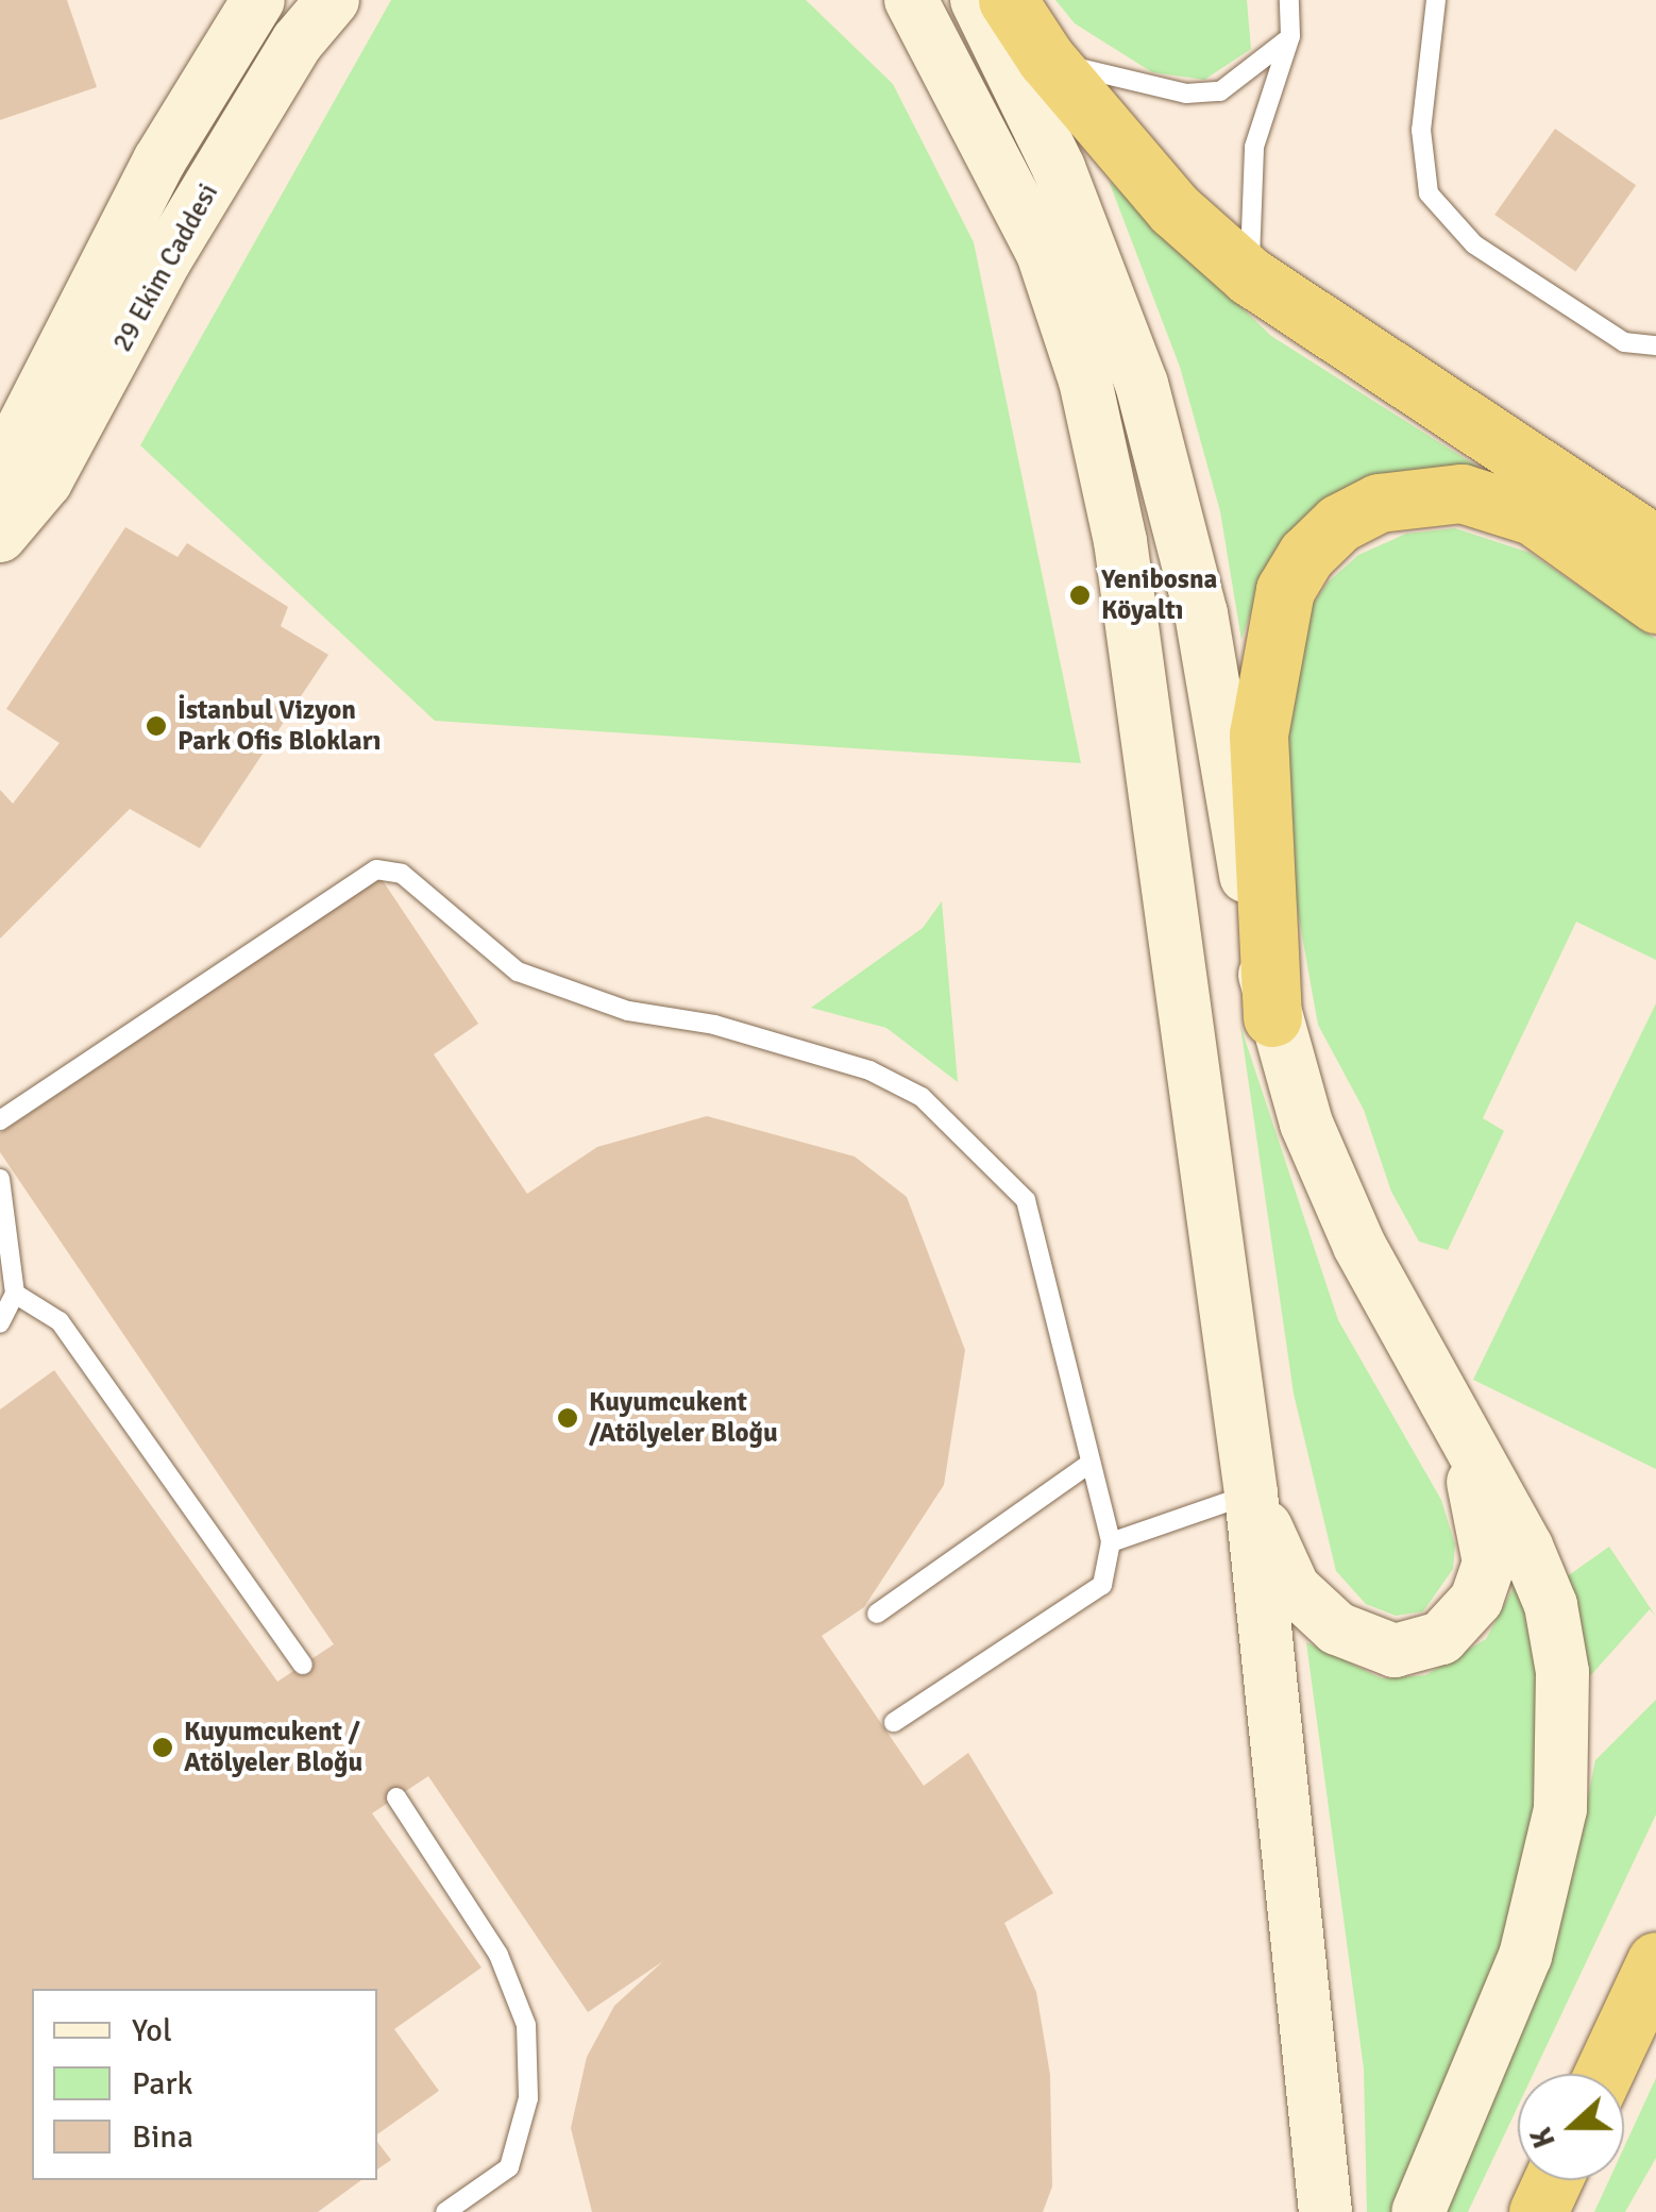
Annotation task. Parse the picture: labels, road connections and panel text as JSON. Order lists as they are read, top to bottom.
{
  "streets": {
    "main road": ["29 Ekim Caddesi"]
  },
  "places": [
    "Yenibosna Köyaltı",
    "İstanbul Vizyon Park Ofis Blokları",
    "Kuyumcukent /Atölyeler Bloğu",
    "Kuyumcukent / Atölyeler Bloğu"
  ],
  "legend": ["Yol", "Park", "Bina"],
  "north": "left"
}
